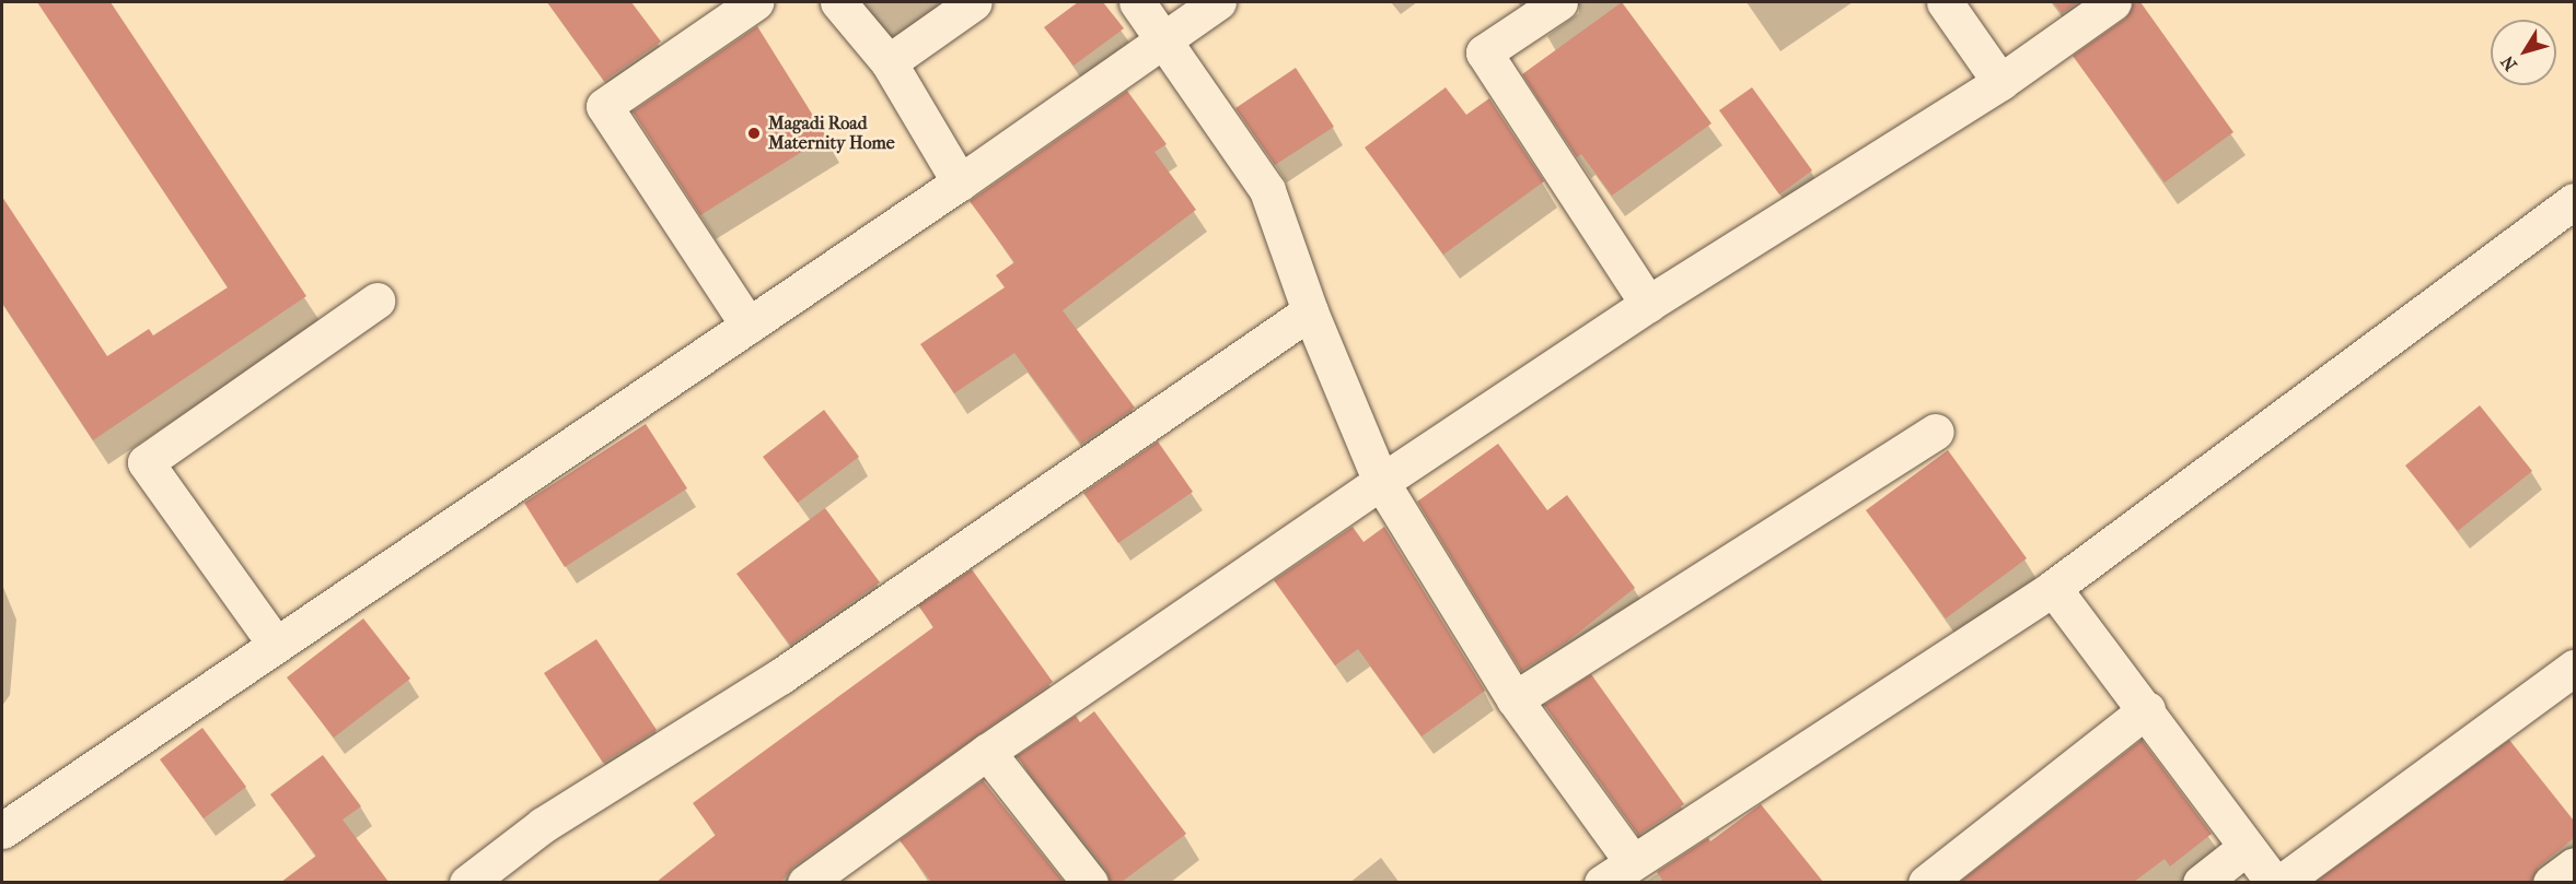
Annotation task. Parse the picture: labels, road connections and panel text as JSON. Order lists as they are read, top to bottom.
{
  "places": ["Magadi Road Maternity Home"],
  "north": "bottom left"
}
